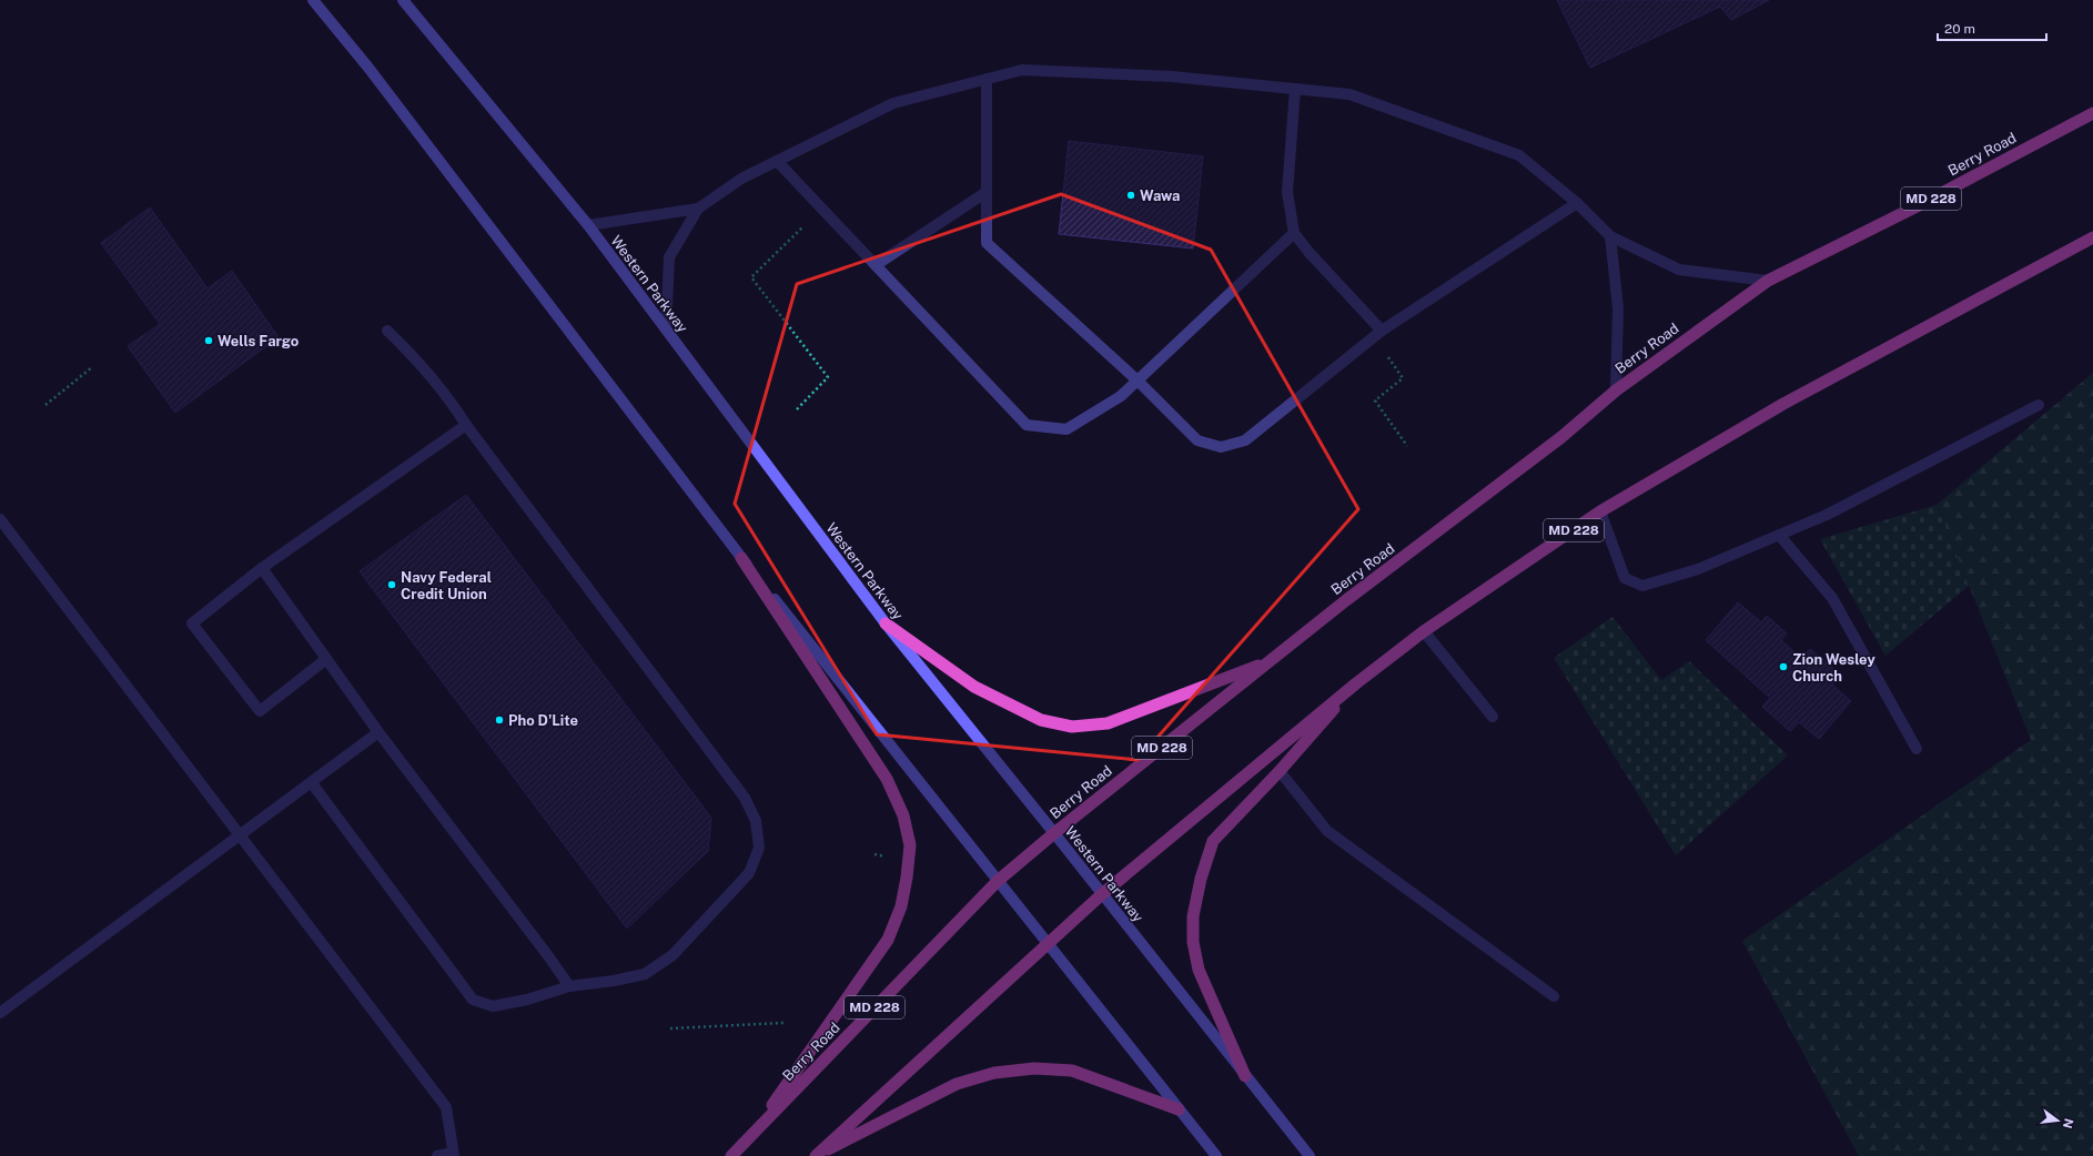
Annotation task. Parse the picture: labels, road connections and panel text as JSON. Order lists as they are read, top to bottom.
{
  "streets": {
    "highway": ["Berry Road", "MD 228"],
    "main road": ["Western Parkway"]
  },
  "crossings": [
    ["Berry Road", "Western Parkway"],
    ["MD 228", "Western Parkway"]
  ],
  "places": [
    "Wawa",
    "Wells Fargo",
    "Navy Federal Credit Union",
    "Zion Wesley Church",
    "Pho D'Lite"
  ],
  "scale_bar": "20 m",
  "north": "right"
}
